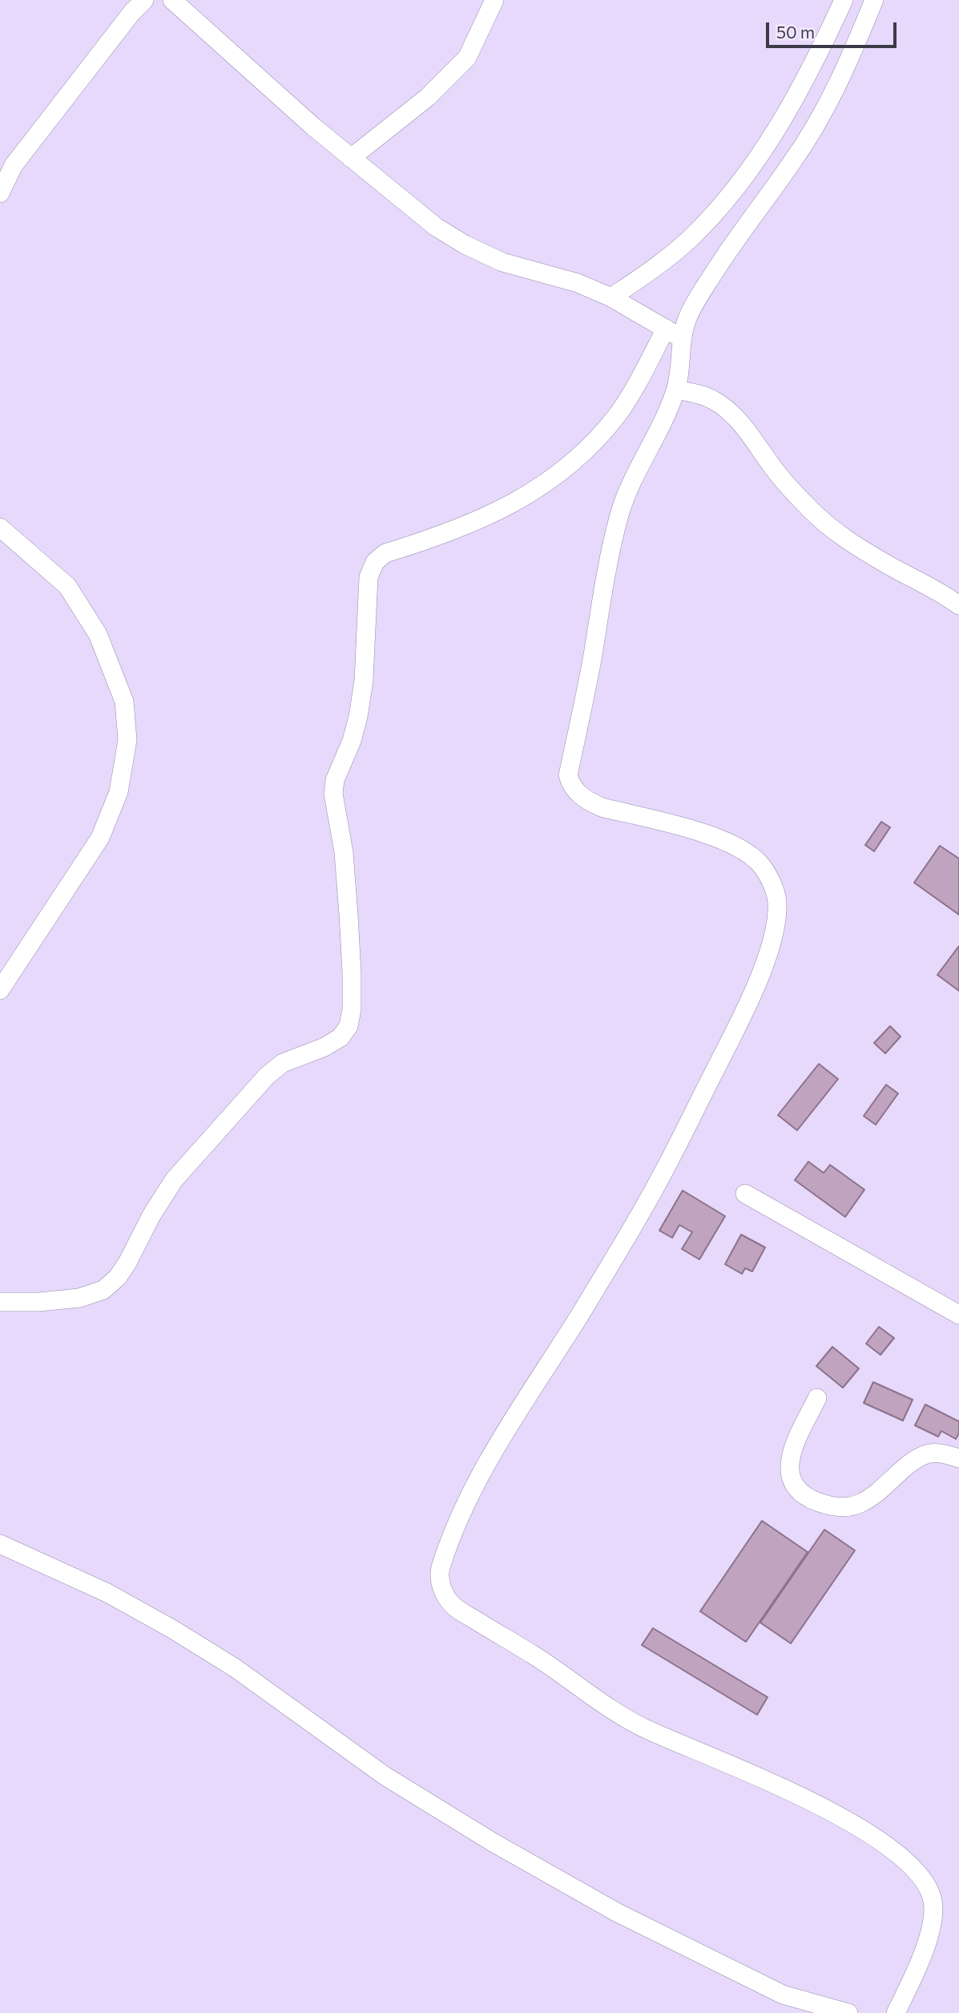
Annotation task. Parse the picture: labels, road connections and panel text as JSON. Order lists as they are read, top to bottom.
{
  "scale_bar": "50 m"
}
